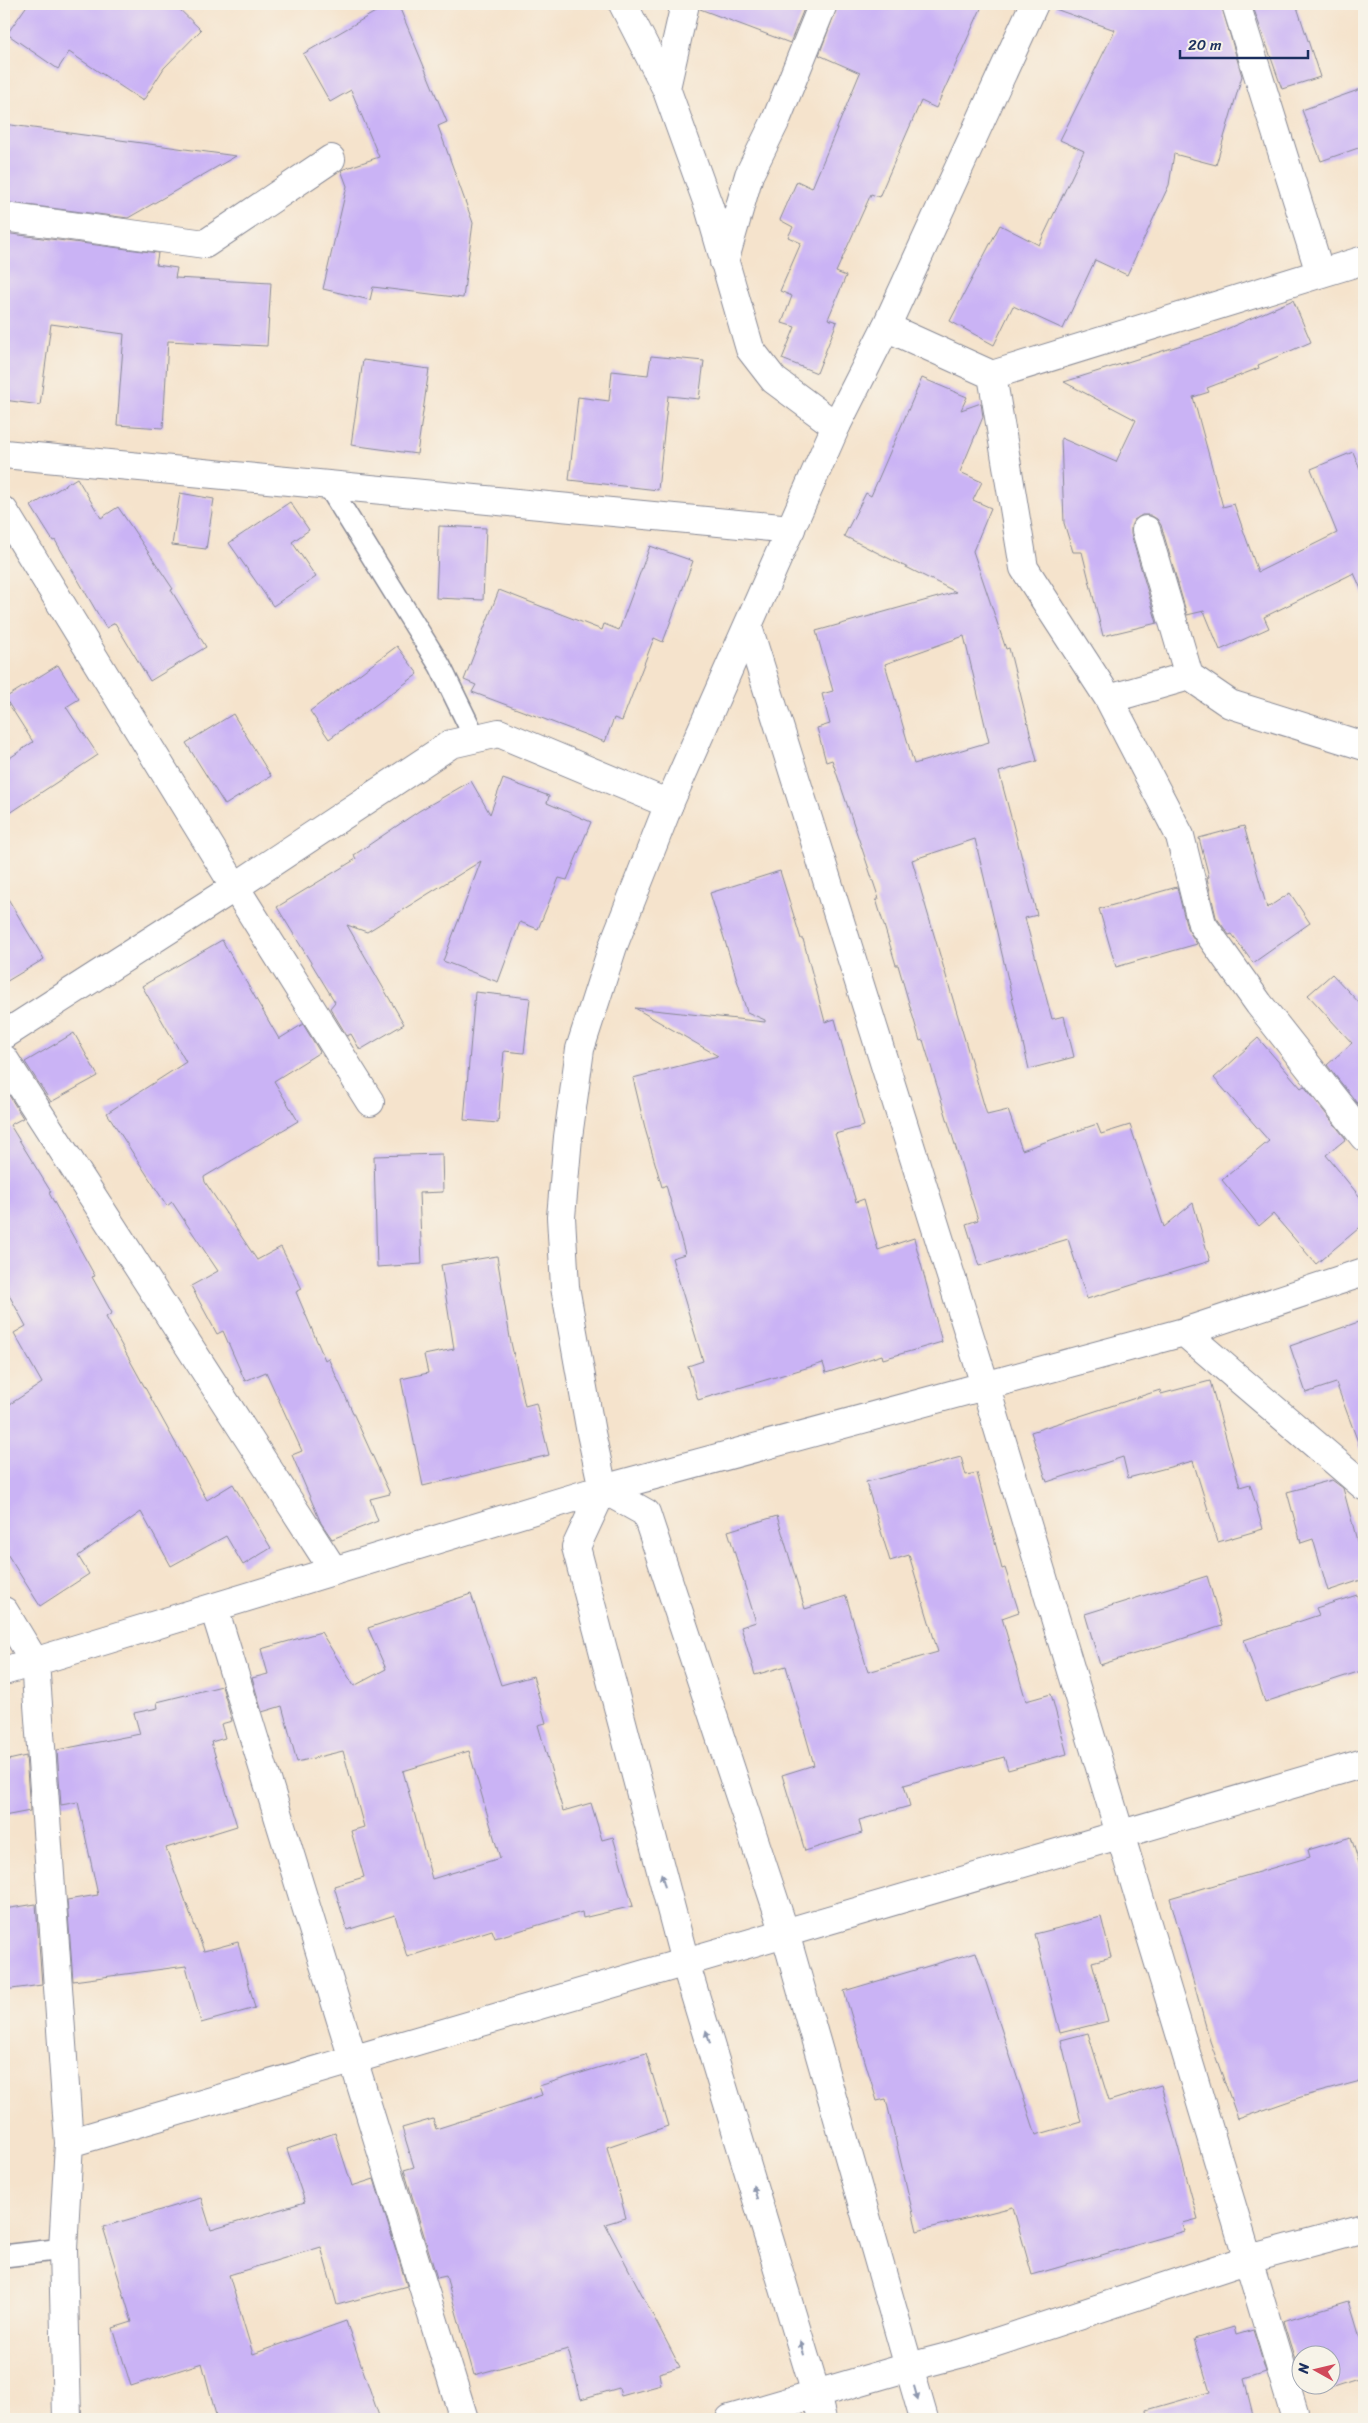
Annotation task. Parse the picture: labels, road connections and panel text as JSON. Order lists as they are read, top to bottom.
{
  "scale_bar": "20 m",
  "north": "left"
}
